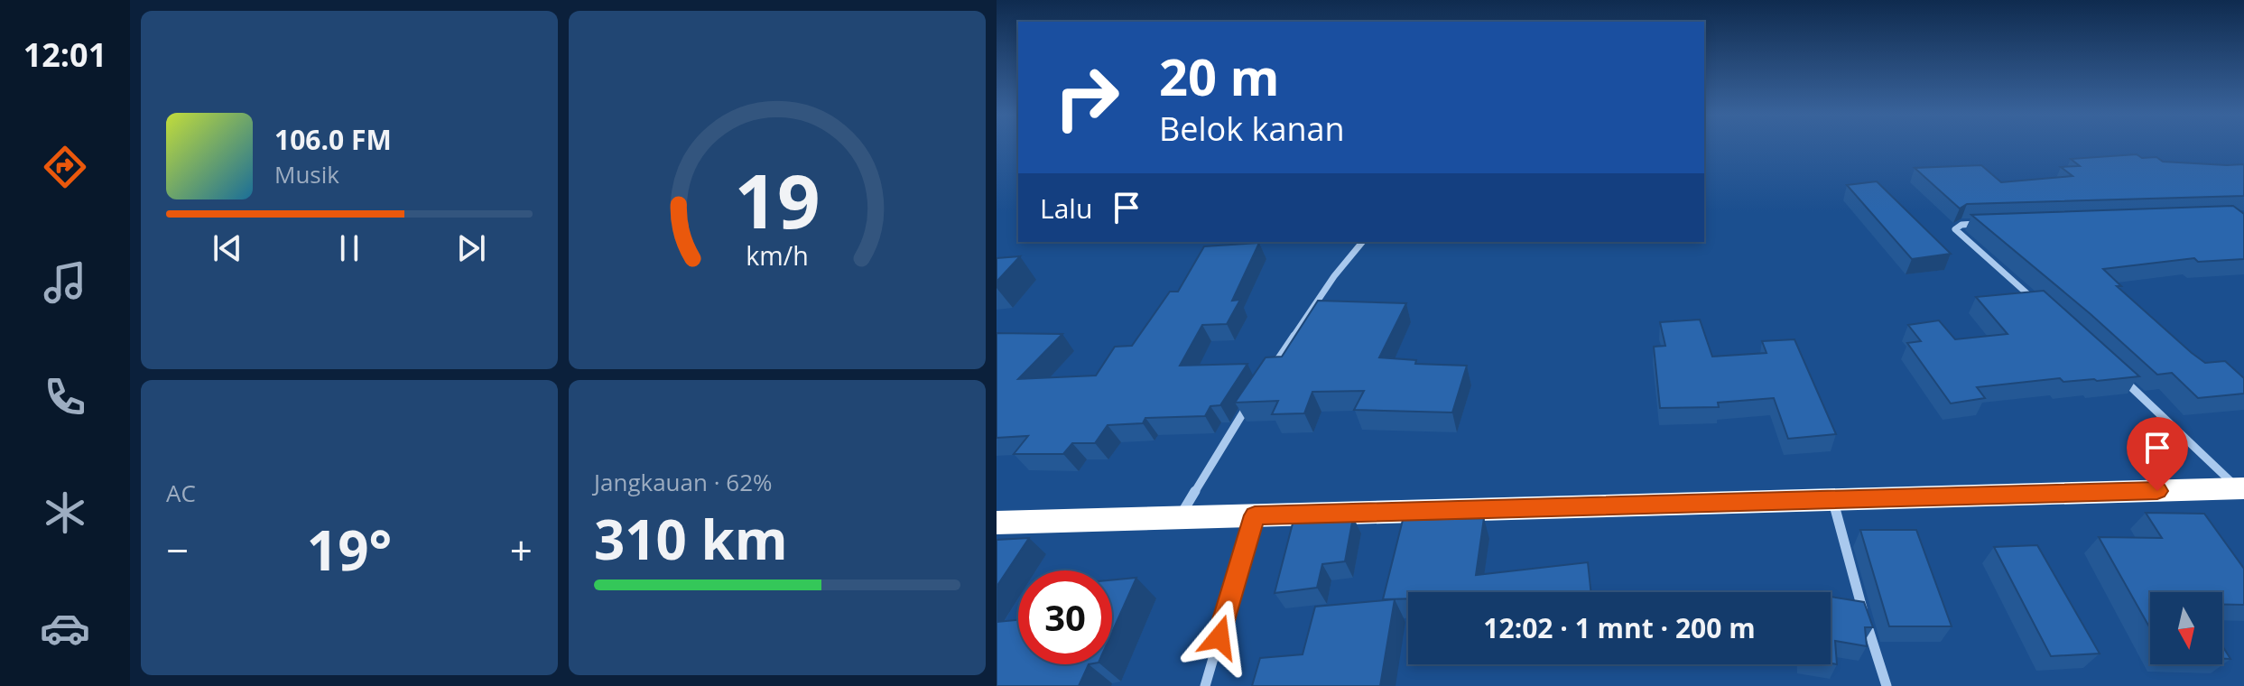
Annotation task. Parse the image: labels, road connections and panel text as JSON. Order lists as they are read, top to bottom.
{
  "north": "bottom",
  "page": {
    "tabs": "12:01",
    "turn": ["20 m", "Belok kanan"],
    "song": ["106.0 FM", "Musik"],
    "then": "Lalu",
    "tile": [
      "AC",
      ["Jangkauan · 62%", "310 km"]
    ],
    "heat": ["−", "19°", "+"],
    "limit": "30",
    "trip": "12:02 · 1 mnt · 200 m",
    "gauge": ["19", "km/h"]
  }
}
